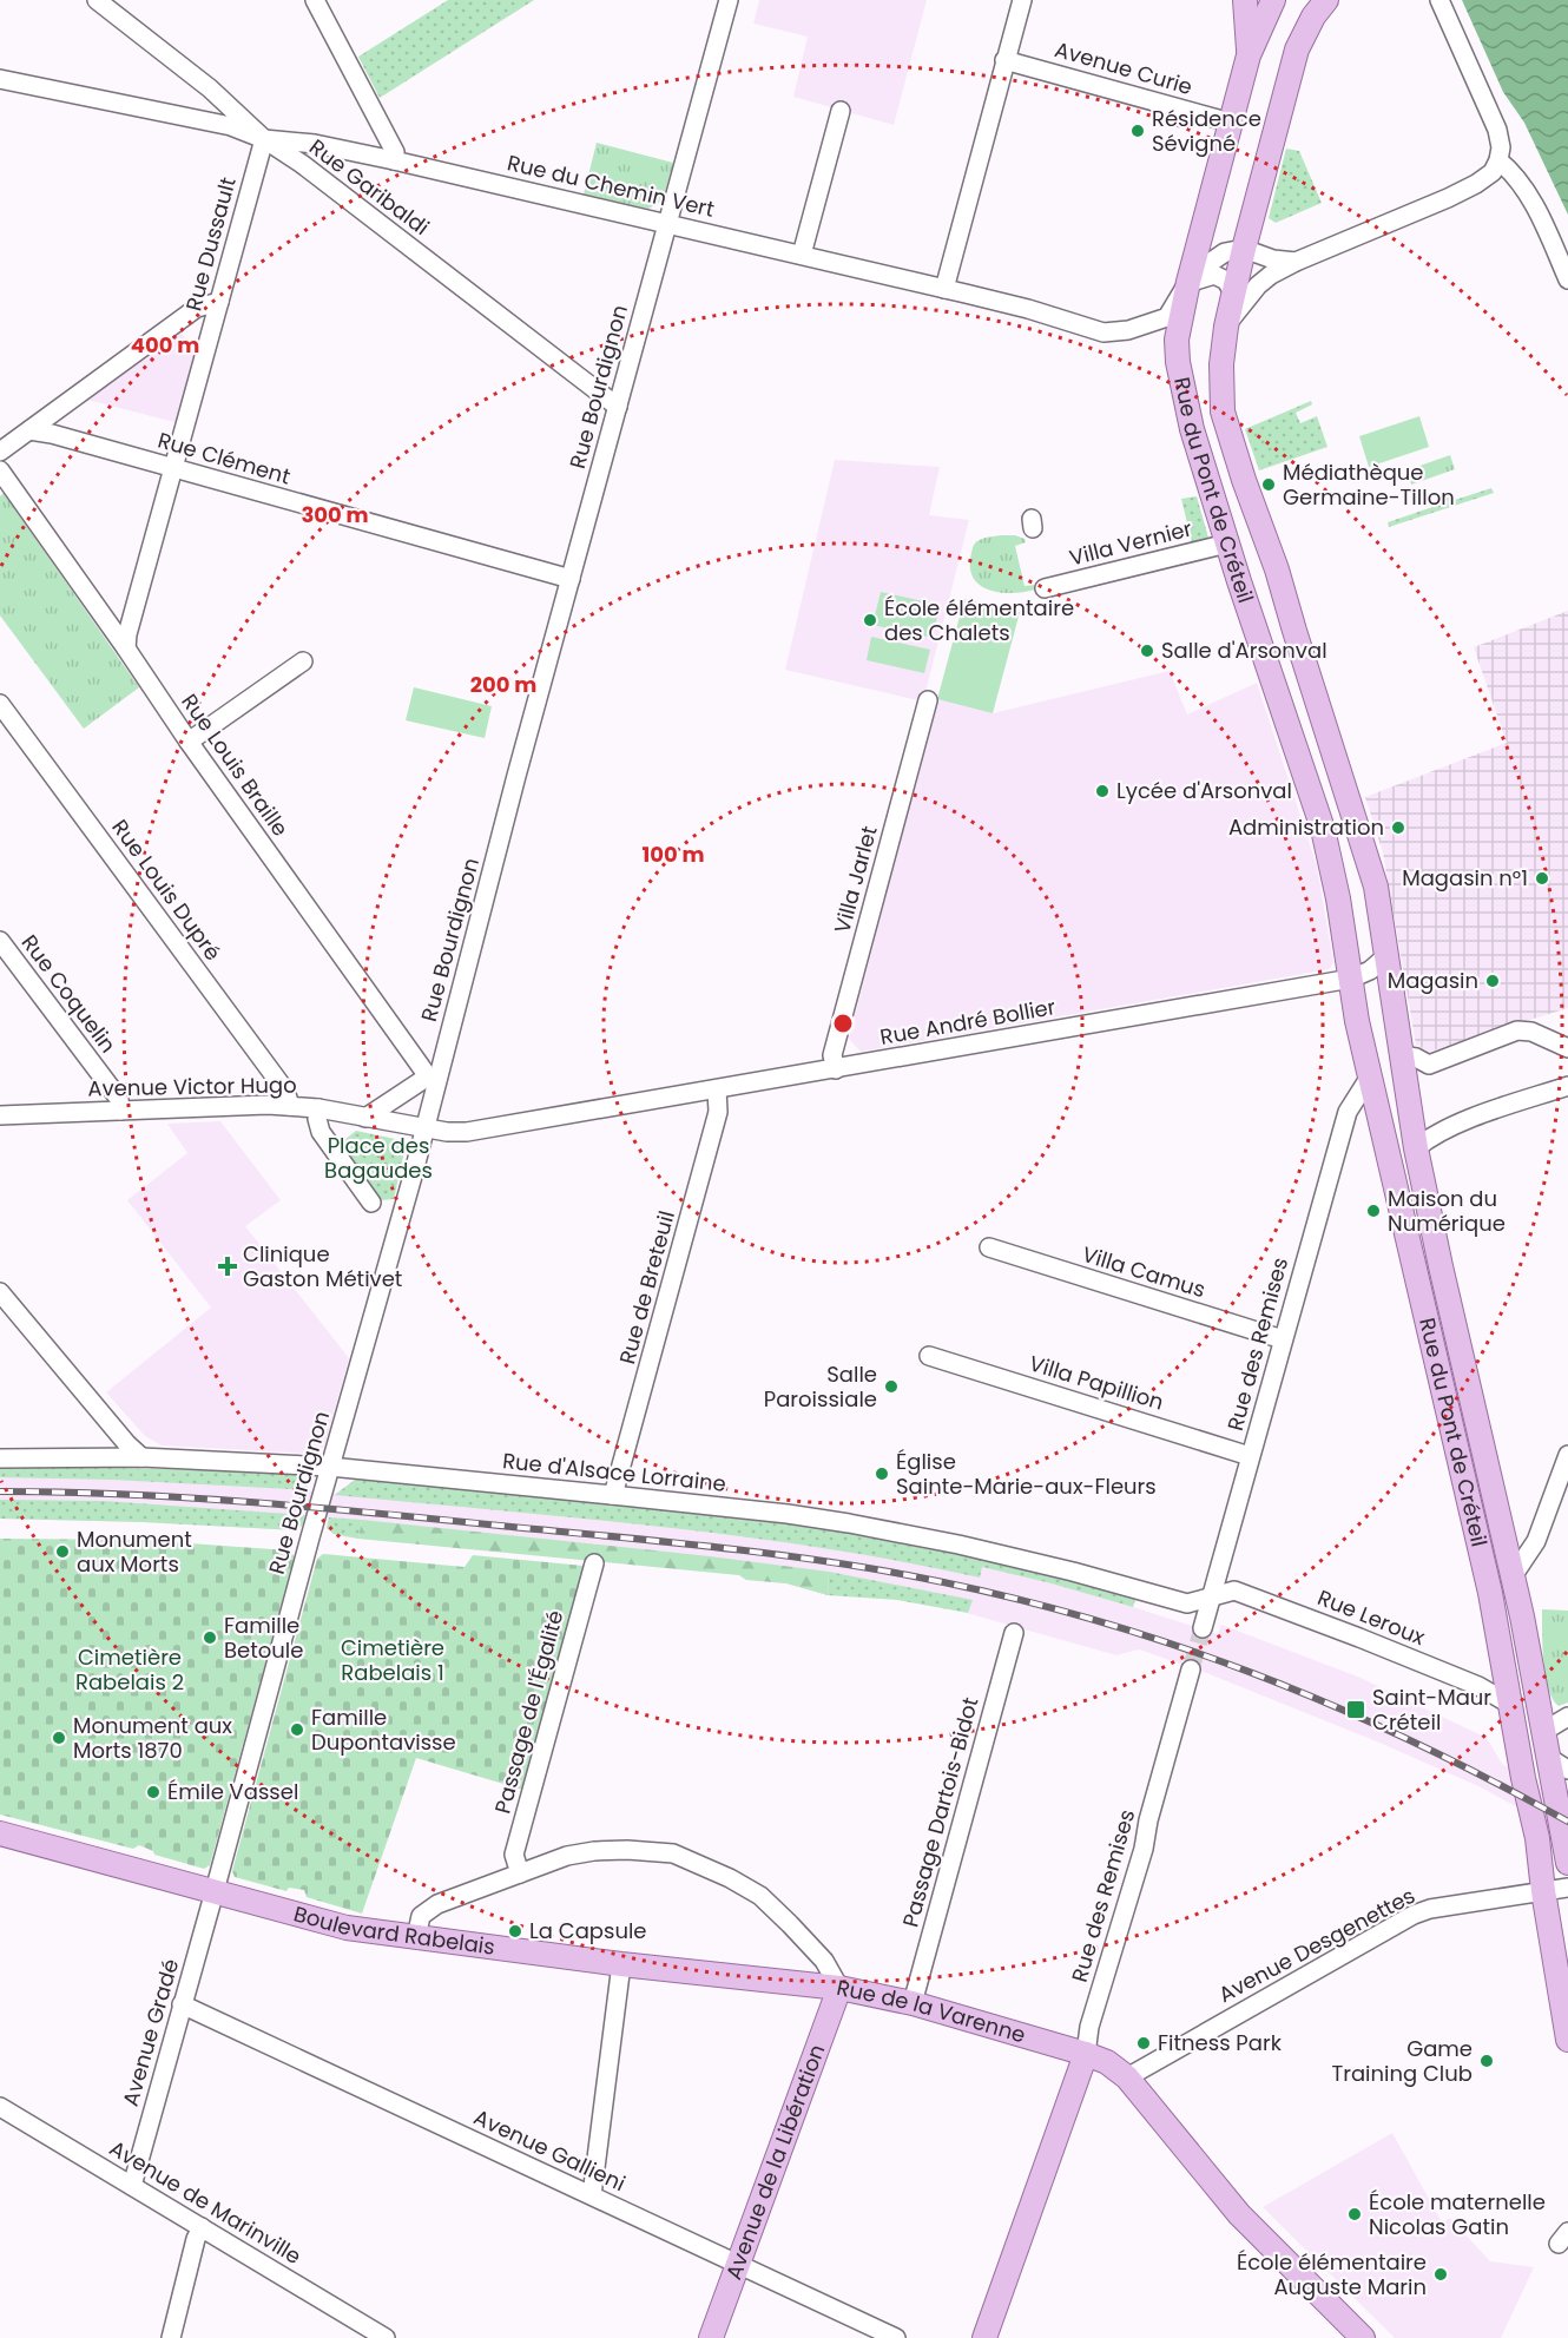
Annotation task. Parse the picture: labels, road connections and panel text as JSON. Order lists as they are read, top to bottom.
{
  "streets": {
    "main road": [
      "Rue du Pont de Créteil",
      "Boulevard Rabelais",
      "Rue de la Varenne",
      "Avenue de la Libération"
    ],
    "street": [
      "Avenue Curie",
      "Rue du Chemin Vert",
      "Rue Garibaldi",
      "Rue Dussault",
      "Rue Bourdignon",
      "Rue Clément",
      "Villa Vernier",
      "Rue Louis Braille",
      "Villa Jarlet",
      "Rue Louis Dupré",
      "Rue Coquelin",
      "Rue André Bollier",
      "Avenue Victor Hugo",
      "Villa Camus",
      "Rue de Breteuil",
      "Rue des Remises",
      "Villa Papillion",
      "Rue d'Alsace Lorraine",
      "Rue Leroux",
      "Passage de l'Égalité",
      "Passage Dartois-Bidot",
      "Avenue Desgenettes",
      "Avenue Gradé",
      "Avenue Gallieni",
      "Avenue de Marinville"
    ]
  },
  "crossings": [
    ["Avenue Curie", "Rue du Pont de Créteil"],
    ["Rue du Chemin Vert", "Rue Garibaldi"],
    ["Rue du Chemin Vert", "Rue Dussault"],
    ["Rue du Chemin Vert", "Rue Bourdignon"],
    ["Rue du Chemin Vert", "Rue du Pont de Créteil"],
    ["Rue Garibaldi", "Rue Dussault"],
    ["Rue Garibaldi", "Rue Bourdignon"],
    ["Rue Dussault", "Rue Clément"],
    ["Rue Dussault", "Rue Louis Braille"],
    ["Rue Bourdignon", "Rue Clément"],
    ["Rue Bourdignon", "Rue Louis Braille"],
    ["Rue Bourdignon", "Rue André Bollier"],
    ["Rue Bourdignon", "Avenue Victor Hugo"],
    ["Rue Bourdignon", "Rue d'Alsace Lorraine"],
    ["Rue Bourdignon", "Boulevard Rabelais"],
    ["Rue Bourdignon", "Avenue Gradé"],
    ["Rue du Pont de Créteil", "Villa Vernier"],
    ["Rue du Pont de Créteil", "Rue André Bollier"],
    ["Rue du Pont de Créteil", "Rue des Remises"],
    ["Rue du Pont de Créteil", "Rue Leroux"],
    ["Rue du Pont de Créteil", "Avenue Desgenettes"],
    ["Villa Jarlet", "Rue André Bollier"],
    ["Rue Louis Dupré", "Avenue Victor Hugo"],
    ["Rue Coquelin", "Avenue Victor Hugo"],
    ["Rue André Bollier", "Avenue Victor Hugo"],
    ["Rue André Bollier", "Rue de Breteuil"],
    ["Villa Camus", "Rue des Remises"],
    ["Rue de Breteuil", "Rue d'Alsace Lorraine"],
    ["Rue des Remises", "Villa Papillion"],
    ["Rue des Remises", "Rue d'Alsace Lorraine"],
    ["Rue des Remises", "Rue Leroux"],
    ["Rue des Remises", "Rue de la Varenne"],
    ["Rue d'Alsace Lorraine", "Rue Leroux"],
    ["Passage de l'Égalité", "Rue de la Varenne"],
    ["Passage Dartois-Bidot", "Rue de la Varenne"],
    ["Boulevard Rabelais", "Rue de la Varenne"],
    ["Boulevard Rabelais", "Avenue Gradé"],
    ["Boulevard Rabelais", "Avenue de la Libération"],
    ["Avenue Desgenettes", "Rue de la Varenne"],
    ["Rue de la Varenne", "Avenue de la Libération"],
    ["Avenue Gradé", "Avenue Gallieni"],
    ["Avenue Gradé", "Avenue de Marinville"],
    ["Avenue Gallieni", "Avenue de la Libération"]
  ],
  "parks": ["Place des Bagaudes", "Cimetière Rabelais 1", "Cimetière Rabelais 2"],
  "places": {
    "other": [
      "Résidence Sévigné",
      "Médiathèque Germaine-Tillon",
      "École élémentaire des Chalets",
      "Salle d'Arsonval",
      "Lycée d'Arsonval",
      "Administration",
      "Magasin n°1",
      "Magasin",
      "Maison du Numérique",
      "Salle Paroissiale",
      "Église Sainte-Marie-aux-Fleurs",
      "Monument aux Morts",
      "Famille Betoule",
      "Famille Dupontavisse",
      "Monument aux Morts 1870",
      "Émile Vassel",
      "La Capsule",
      "Fitness Park",
      "Game Training Club",
      "École maternelle Nicolas Gatin",
      "École élémentaire Auguste Marin"
    ],
    "health": ["Clinique Gaston Métivet"],
    "transit": ["Saint-Maur Créteil"]
  },
  "rings": [
    "400 m",
    "300 m",
    "200 m",
    "100 m"
  ]
}
